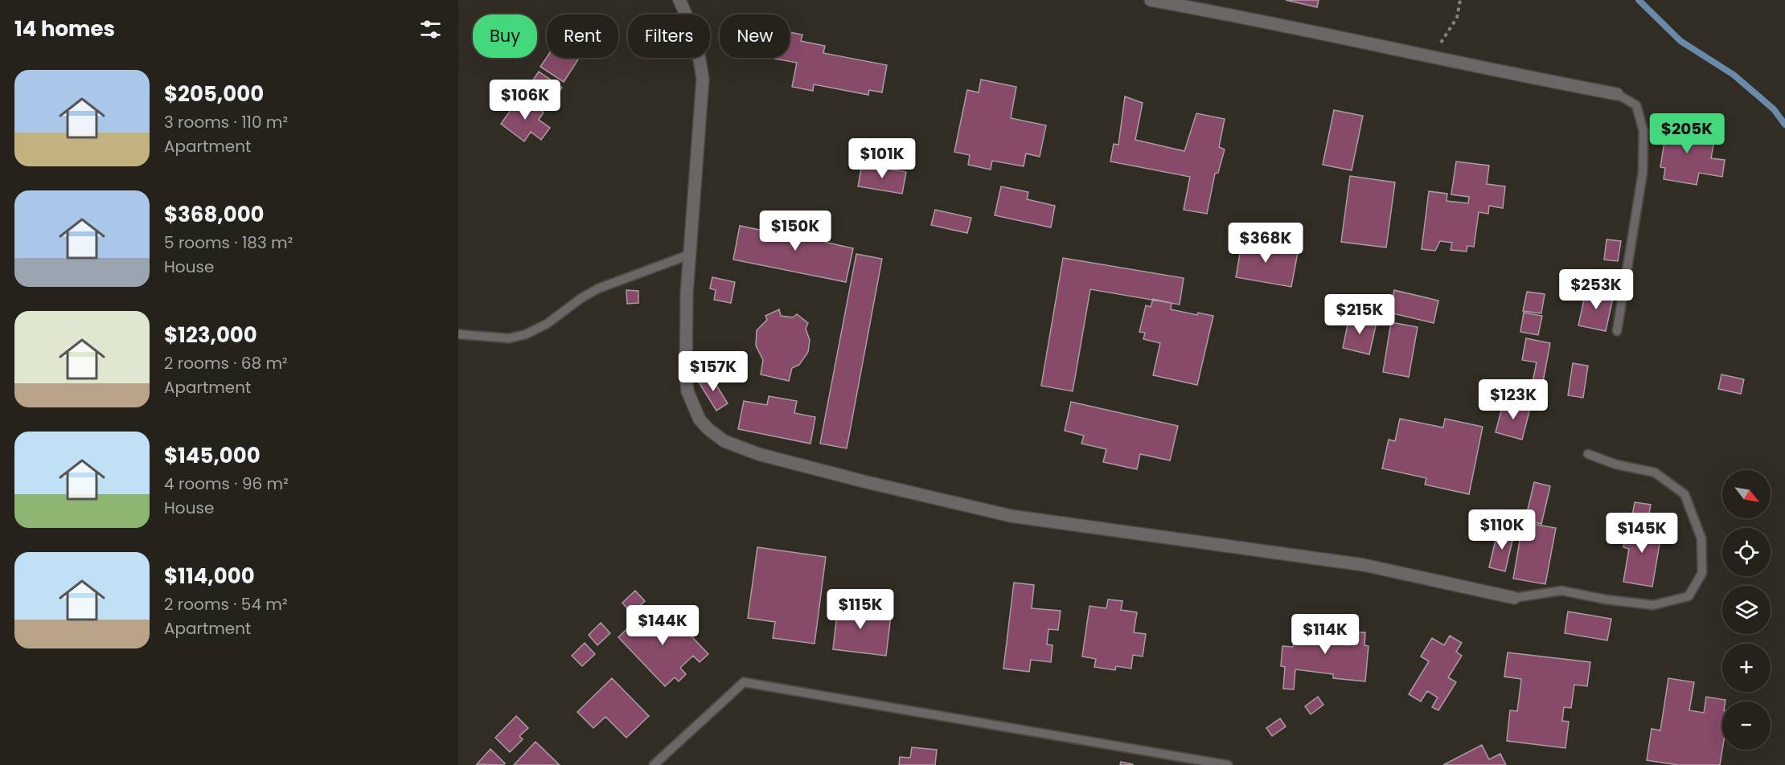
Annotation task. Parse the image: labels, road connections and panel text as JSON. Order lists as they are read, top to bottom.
{
  "north": "bottom right",
  "page": {
    "heading": "14 homes",
    "chip": [
      "Buy",
      "Rent",
      "Filters",
      "New"
    ],
    "list": [
      {
        "name": "$205,000",
        "note": "3 rooms · 110 m² · Apartment"
      },
      {
        "name": "$368,000",
        "note": "5 rooms · 183 m² · House"
      },
      {
        "name": "$123,000",
        "note": "2 rooms · 68 m² · Apartment"
      },
      {
        "name": "$145,000",
        "note": "4 rooms · 96 m² · House"
      },
      {
        "name": "$114,000",
        "note": "2 rooms · 54 m² · Apartment"
      }
    ],
    "price": [
      "$106K",
      "$205K",
      "$101K",
      "$150K",
      "$368K",
      "$253K",
      "$215K",
      "$157K",
      "$123K",
      "$110K",
      "$145K",
      "$115K",
      "$144K",
      "$114K"
    ],
    "map_buttons": ["+", "−"]
  }
}
